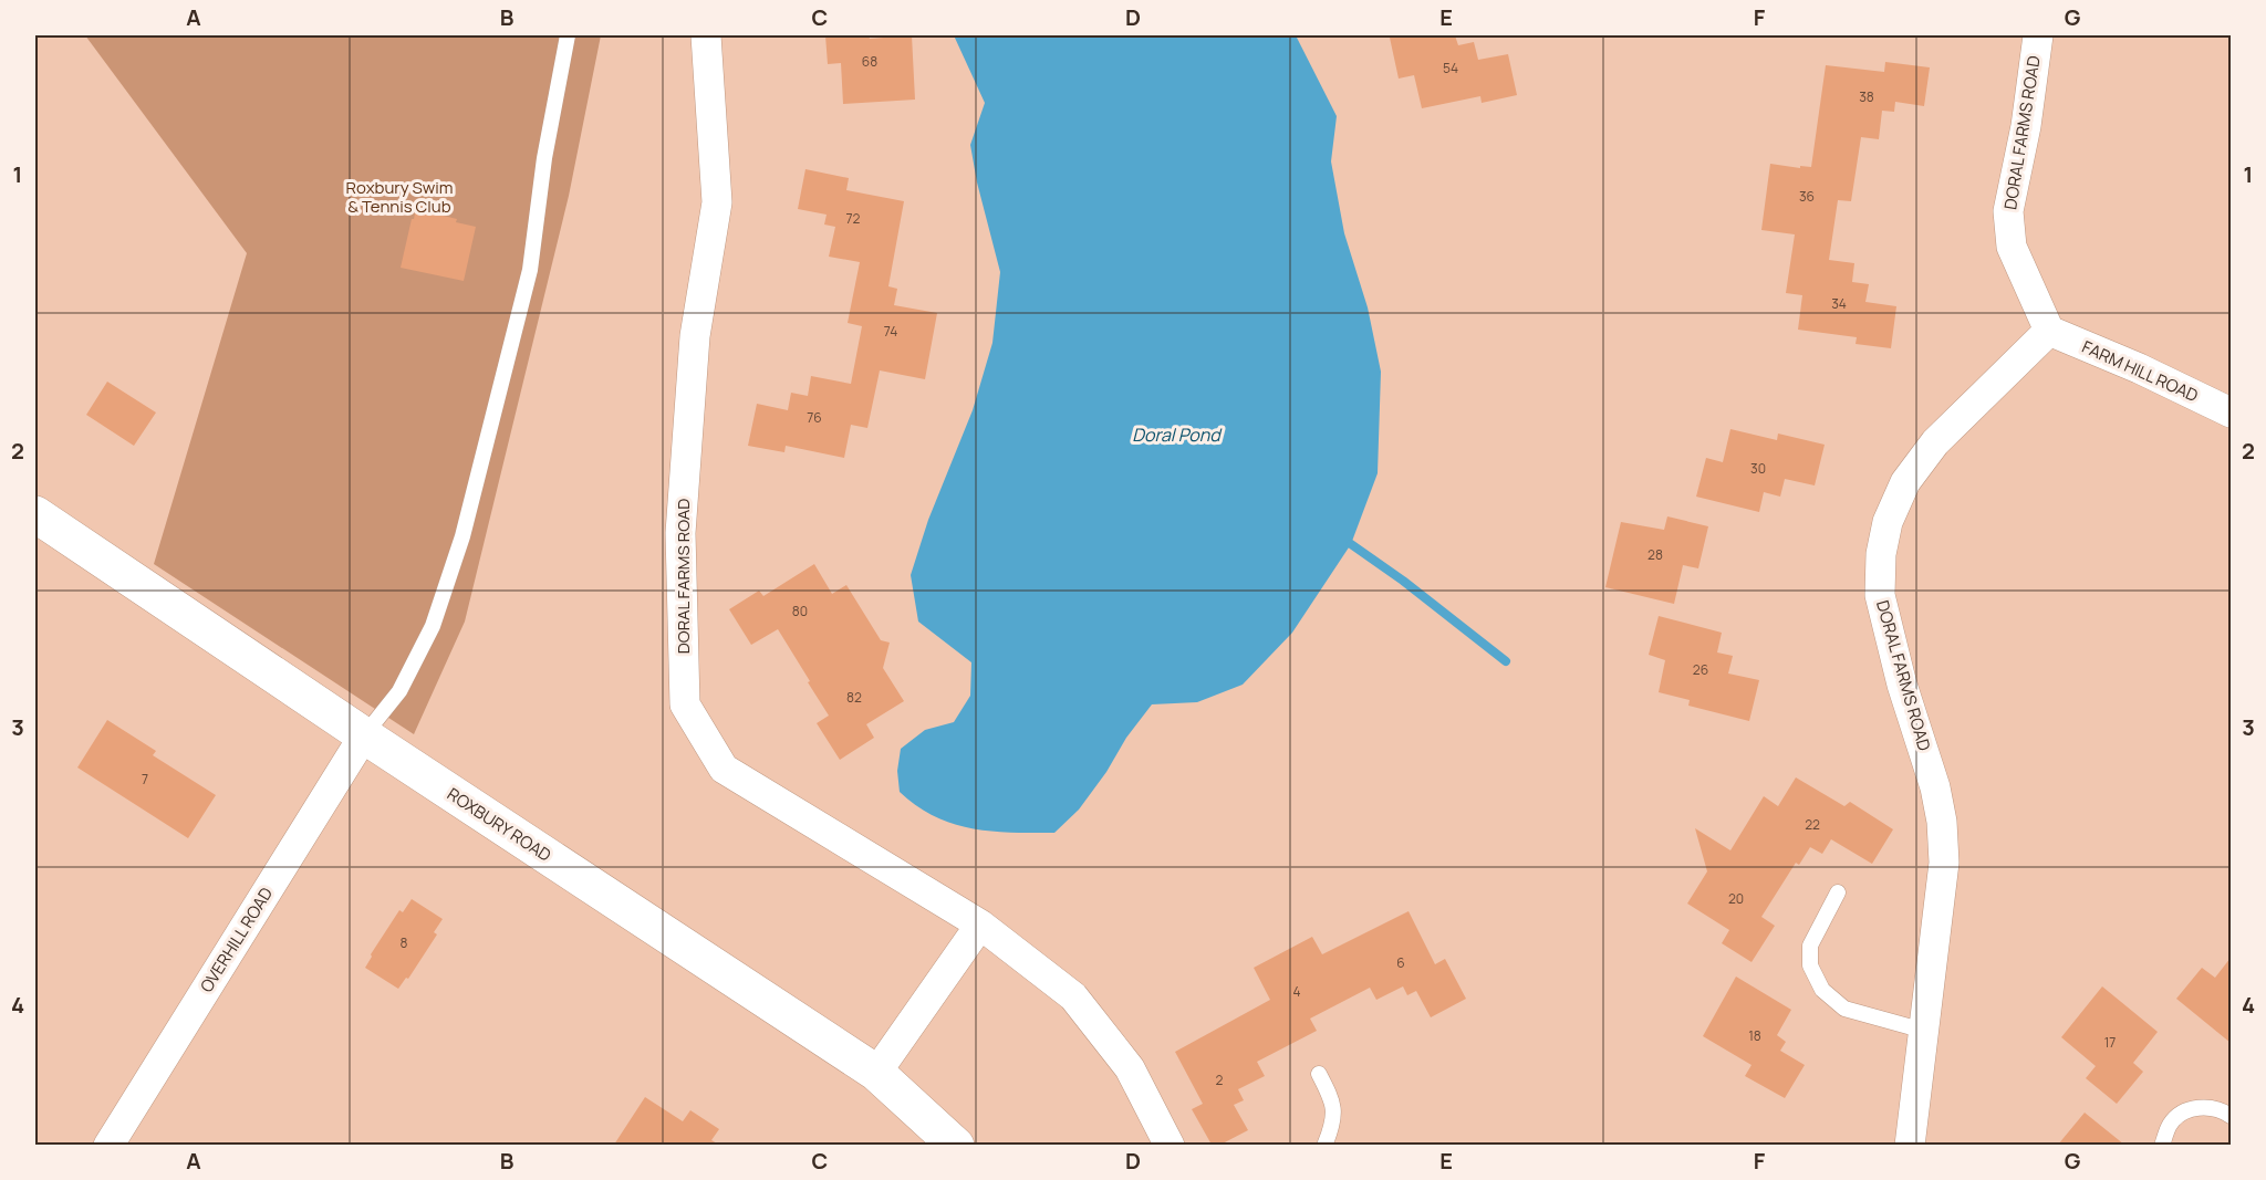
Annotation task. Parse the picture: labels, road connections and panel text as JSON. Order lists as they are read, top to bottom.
{
  "streets": {
    "street": [
      "DORAL FARMS ROAD",
      "FARM HILL ROAD",
      "ROXBURY ROAD",
      "OVERHILL ROAD"
    ]
  },
  "crossings": [
    ["DORAL FARMS ROAD", "FARM HILL ROAD"],
    ["ROXBURY ROAD", "OVERHILL ROAD"]
  ],
  "water": ["Doral Pond"],
  "parks": ["Roxbury Swim & Tennis Club"],
  "house_numbers": [
    "68",
    "54",
    "38",
    "36",
    "72",
    "34",
    "74",
    "76",
    "30",
    "28",
    "80",
    "26",
    "82",
    "7",
    "22",
    "20",
    "8",
    "6",
    "4",
    "18",
    "17",
    "2"
  ],
  "grid": {
    "columns": [
      "A",
      "B",
      "C",
      "D",
      "E",
      "F",
      "G"
    ],
    "rows": [
      "1",
      "2",
      "3",
      "4"
    ]
  }
}
